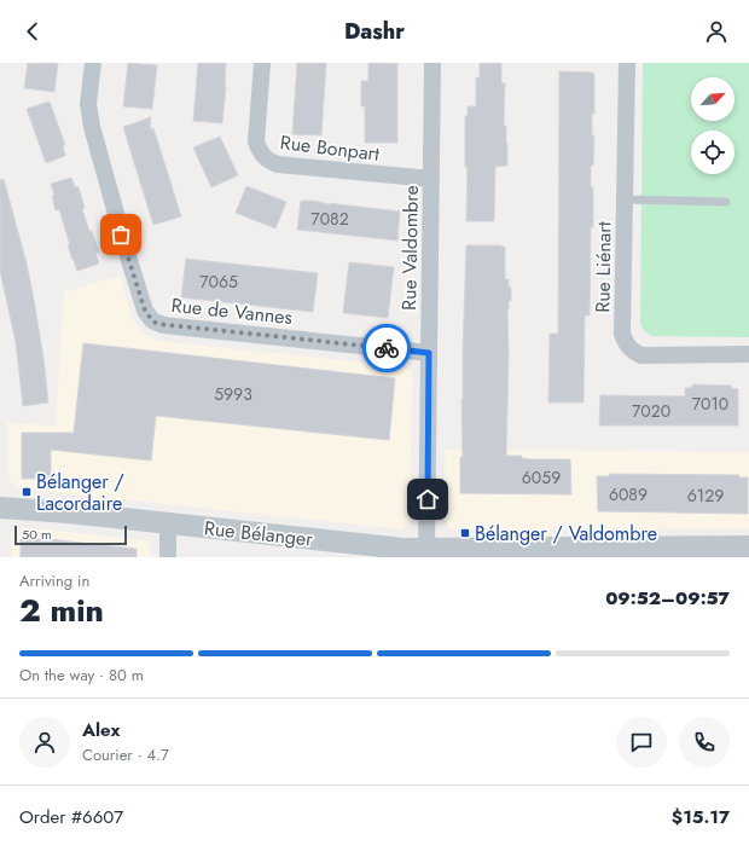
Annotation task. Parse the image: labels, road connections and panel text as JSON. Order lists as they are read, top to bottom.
{
  "streets": {
    "street": [
      "Rue Bonpart",
      "Rue Valdombre",
      "Rue Liénart",
      "Rue de Vannes",
      "Rue Bélanger"
    ]
  },
  "crossings": [
    ["Rue Bonpart", "Rue Valdombre"],
    ["Rue Valdombre", "Rue de Vannes"],
    ["Rue Valdombre", "Rue Bélanger"]
  ],
  "places": {
    "transit": ["Bélanger / Lacordaire", "Bélanger / Valdombre"]
  },
  "house_numbers": [
    "7082",
    "7065",
    "5993",
    "7010",
    "7020",
    "6059",
    "6089",
    "6129"
  ],
  "scale_bar": "50 m",
  "north": "top right",
  "page": {
    "header": "Dashr",
    "scale": "50 m",
    "heading": ["2 min", "Arriving in", "09:52–09:57"],
    "panel": [
      "Alex",
      "Courier · 4.7",
      "Order #6607",
      "$15.17"
    ],
    "bar": "On the way · 80 m"
  }
}
